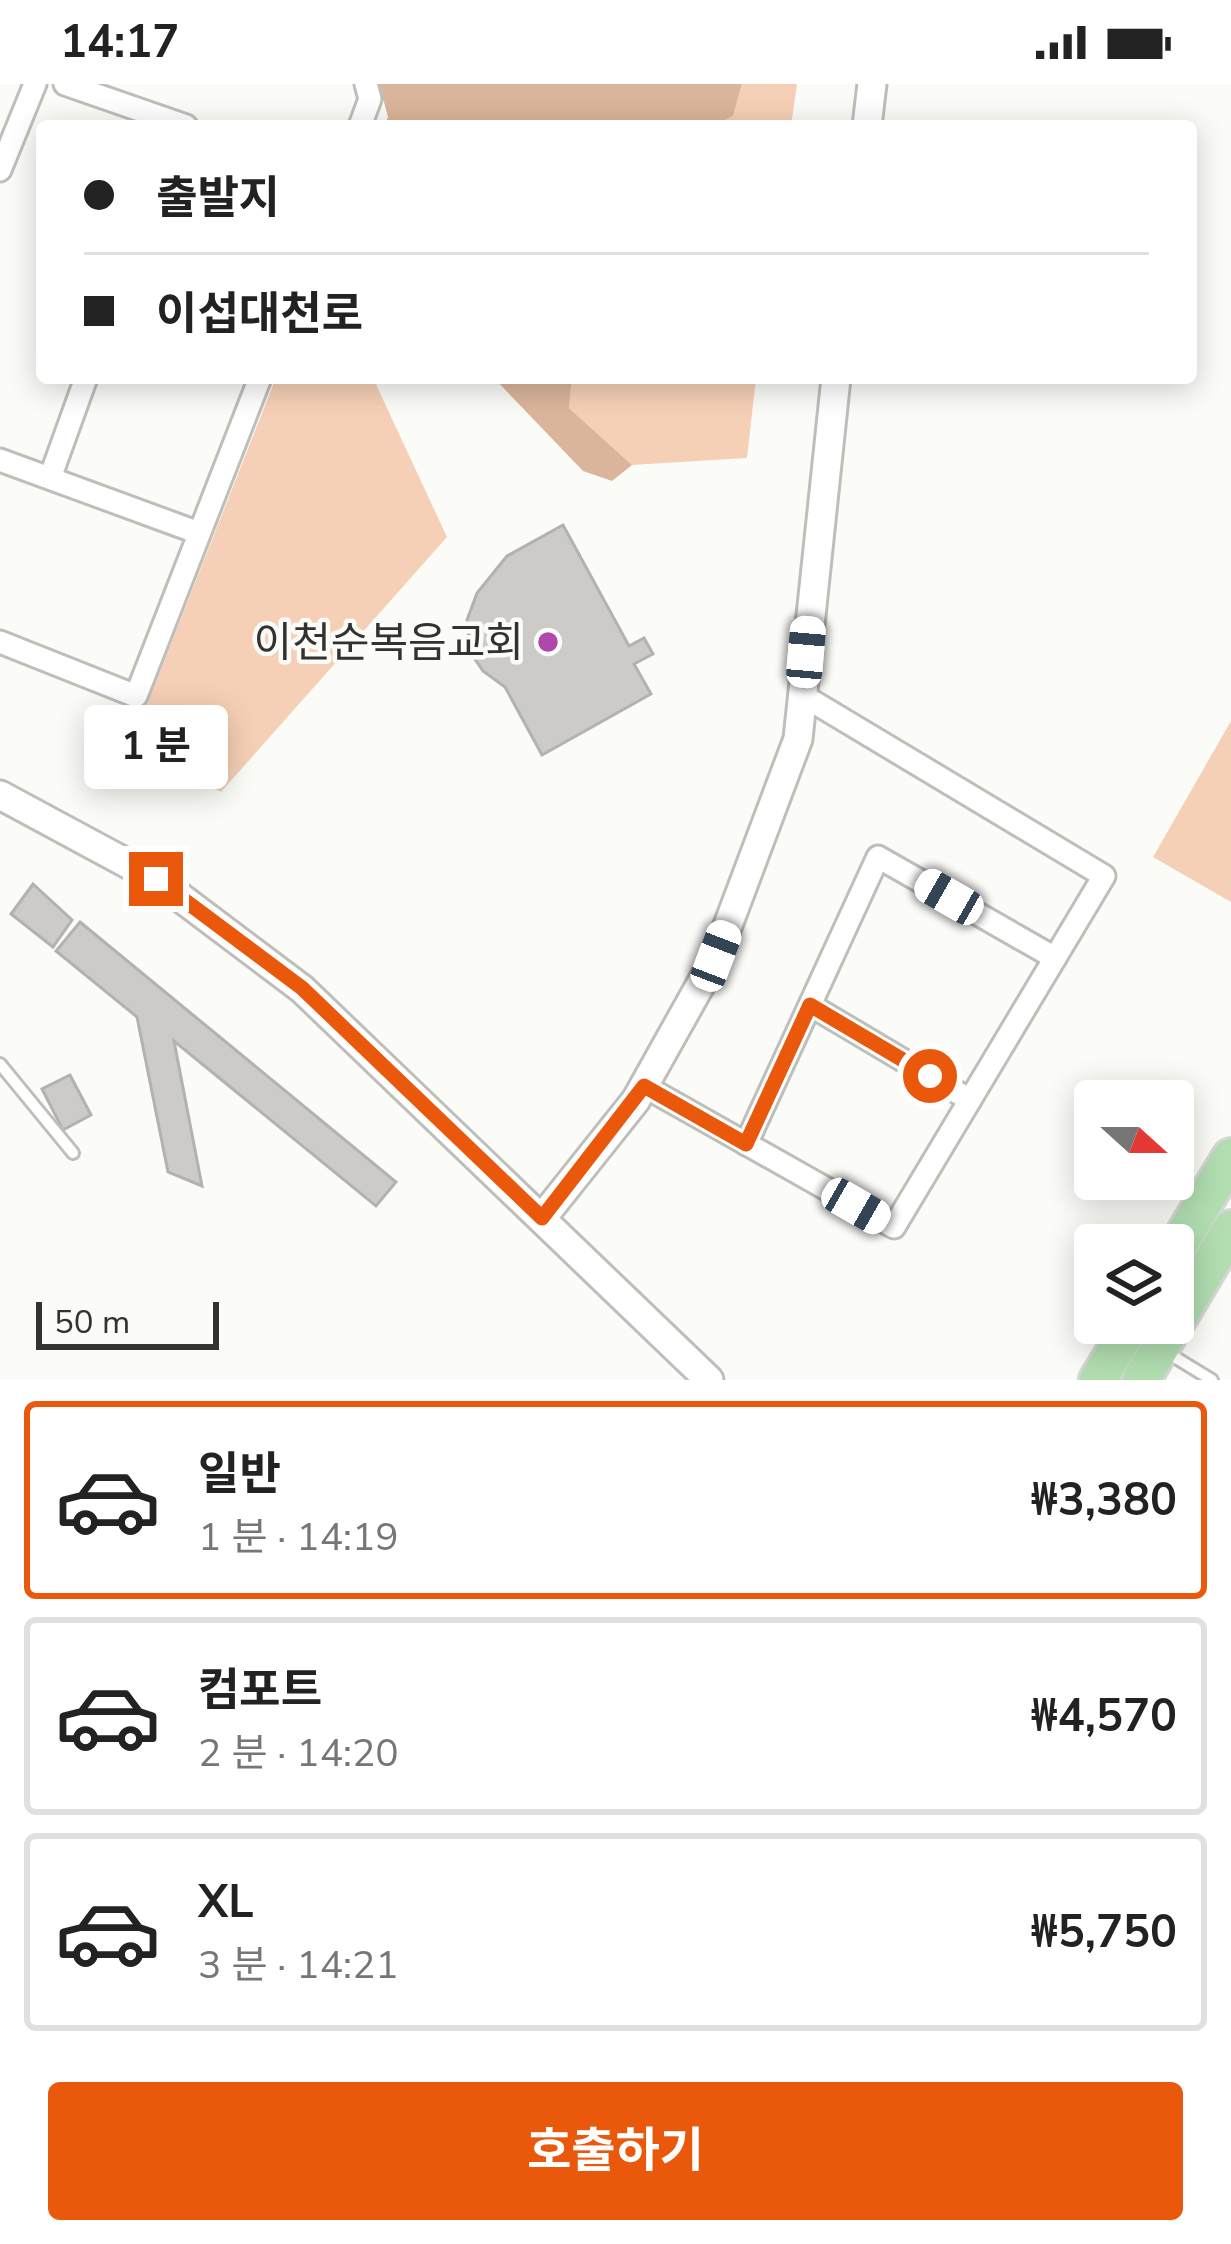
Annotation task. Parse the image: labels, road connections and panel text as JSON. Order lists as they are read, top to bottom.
{
  "places": ["이천순복음교회"],
  "scale_bar": "50 m",
  "north": "right",
  "page": {
    "status": "14:17",
    "banner": ["출발지", "이섭대천로"],
    "bubble": "1 분",
    "scale": "50 m",
    "list": [
      {
        "name": "일반",
        "note": "1 분 · 14:19",
        "value": "₩3,380"
      },
      {
        "name": "컴포트",
        "note": "2 분 · 14:20",
        "value": "₩4,570"
      },
      {
        "name": "XL",
        "note": "3 분 · 14:21",
        "value": "₩5,750"
      }
    ],
    "buttons": "호출하기"
  }
}
